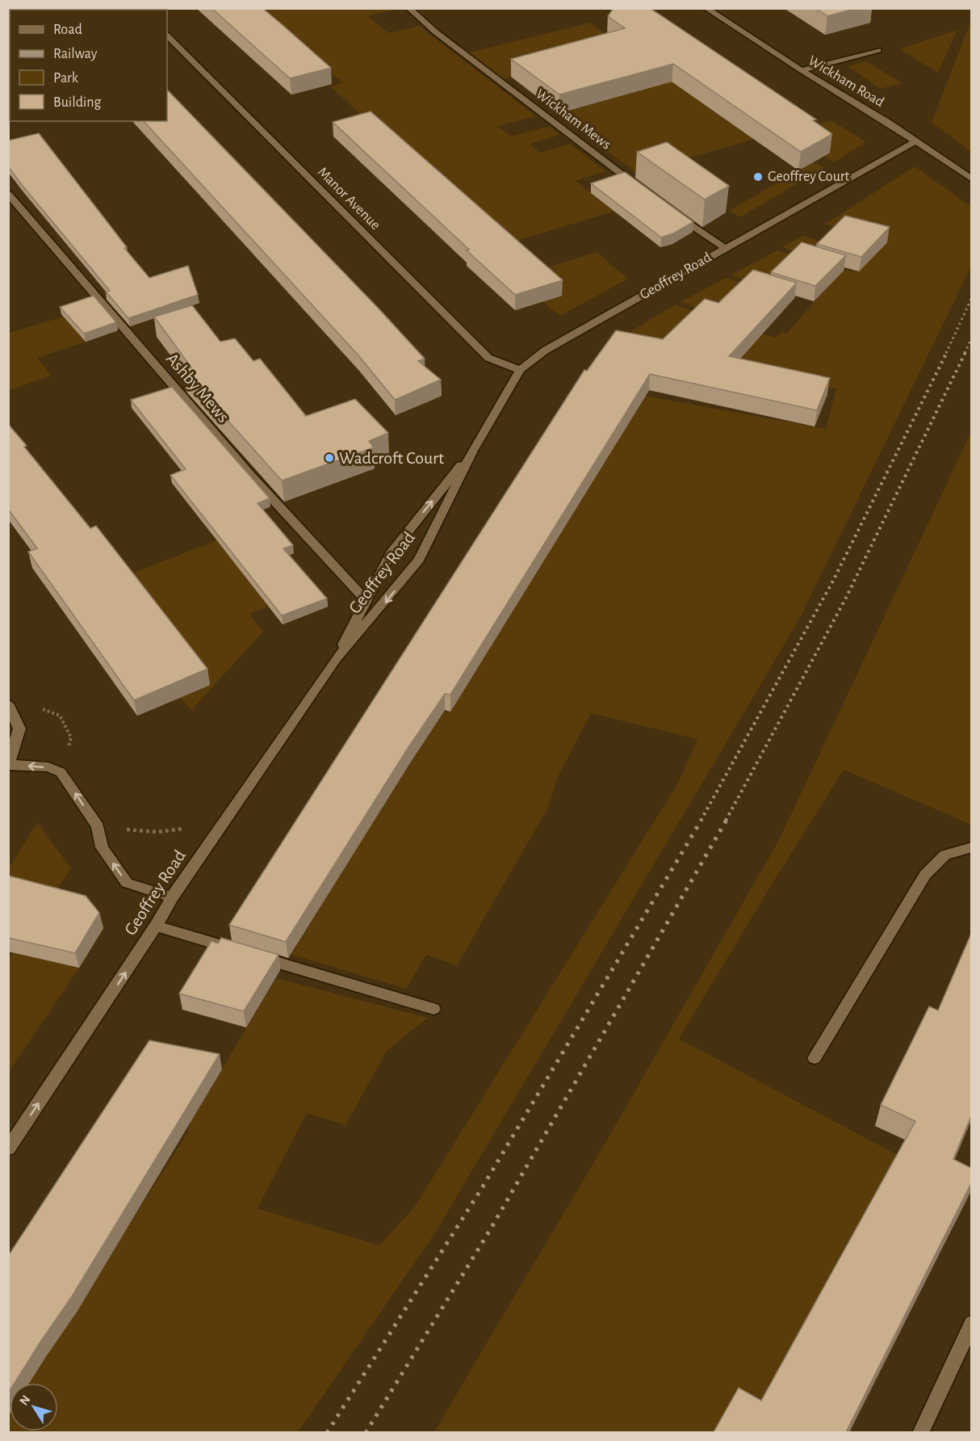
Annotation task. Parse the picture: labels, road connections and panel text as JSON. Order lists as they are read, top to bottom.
{
  "streets": {
    "street": [
      "Wickham Road",
      "Wickham Mews",
      "Manor Avenue",
      "Geoffrey Road",
      "Ashby Mews"
    ]
  },
  "crossings": [
    ["Wickham Road", "Geoffrey Road"],
    ["Manor Avenue", "Geoffrey Road"],
    ["Geoffrey Road", "Ashby Mews"]
  ],
  "places": ["Geoffrey Court", "Wadcroft Court"],
  "legend": [
    "Road",
    "Railway",
    "Park",
    "Building"
  ],
  "north": "top left"
}
